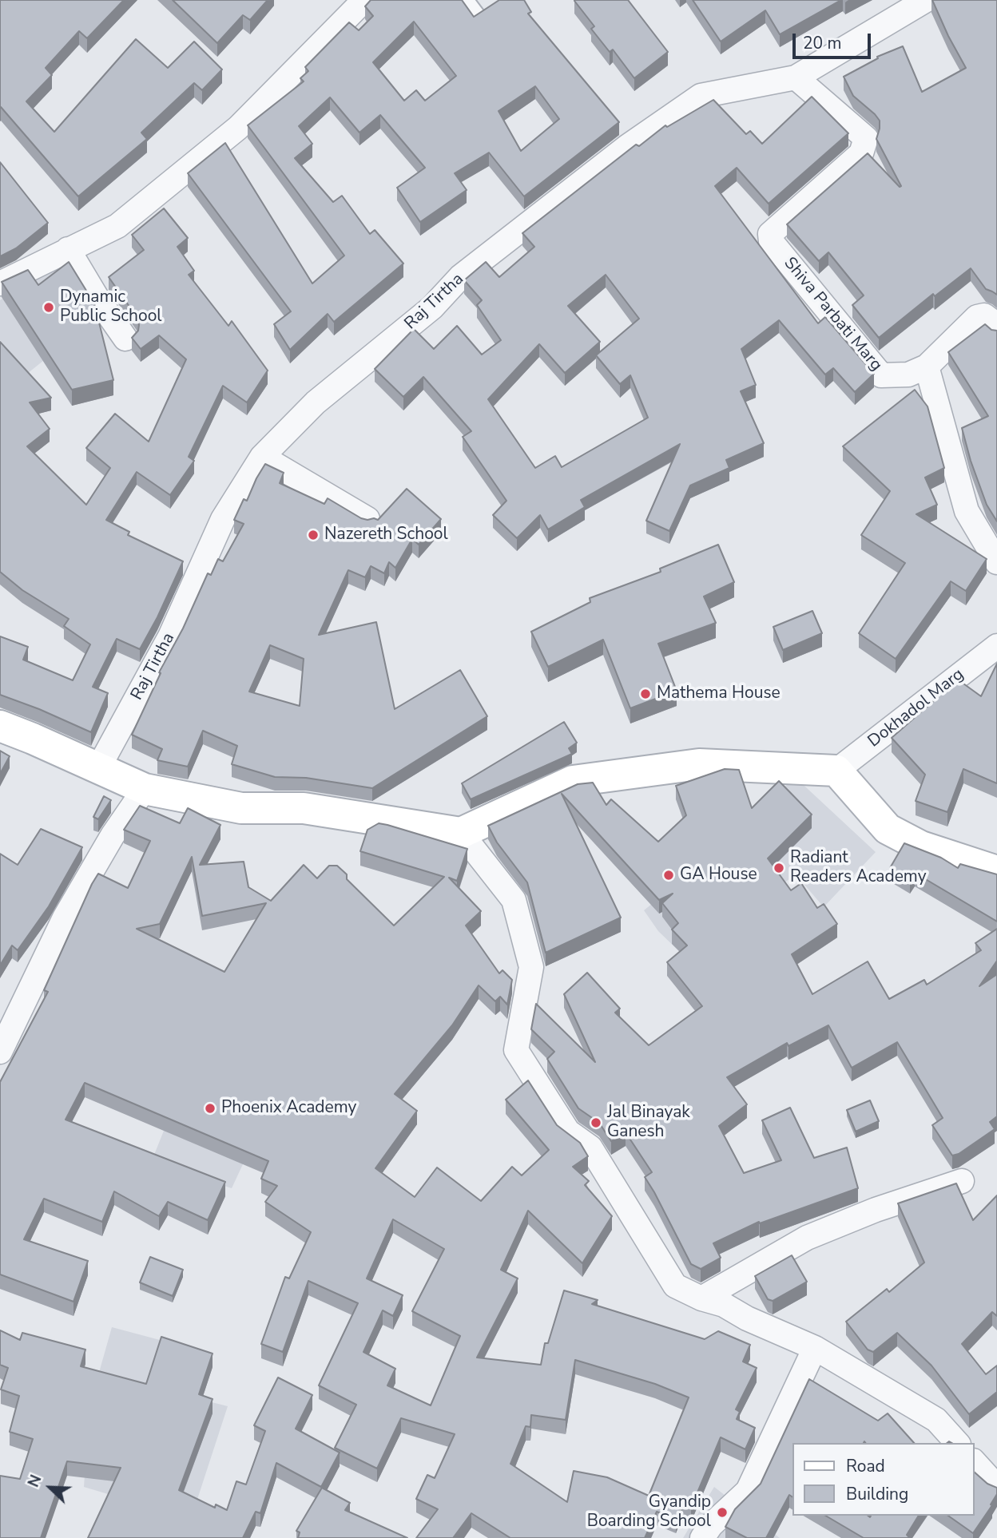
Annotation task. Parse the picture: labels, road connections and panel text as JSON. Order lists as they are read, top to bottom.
{
  "streets": {
    "street": ["Raj Tirtha", "Shiva Parbati Marg", "Dokhadol Marg"]
  },
  "crossings": [
    ["Raj Tirtha", "Shiva Parbati Marg"]
  ],
  "places": [
    "Dynamic Public School",
    "Nazereth School",
    "Mathema House",
    "Radiant Readers Academy",
    "GA House",
    "Phoenix Academy",
    "Jal Binayak Ganesh",
    "Gyandip Boarding School"
  ],
  "legend": ["Road", "Building"],
  "scale_bar": "20 m",
  "north": "top left"
}
